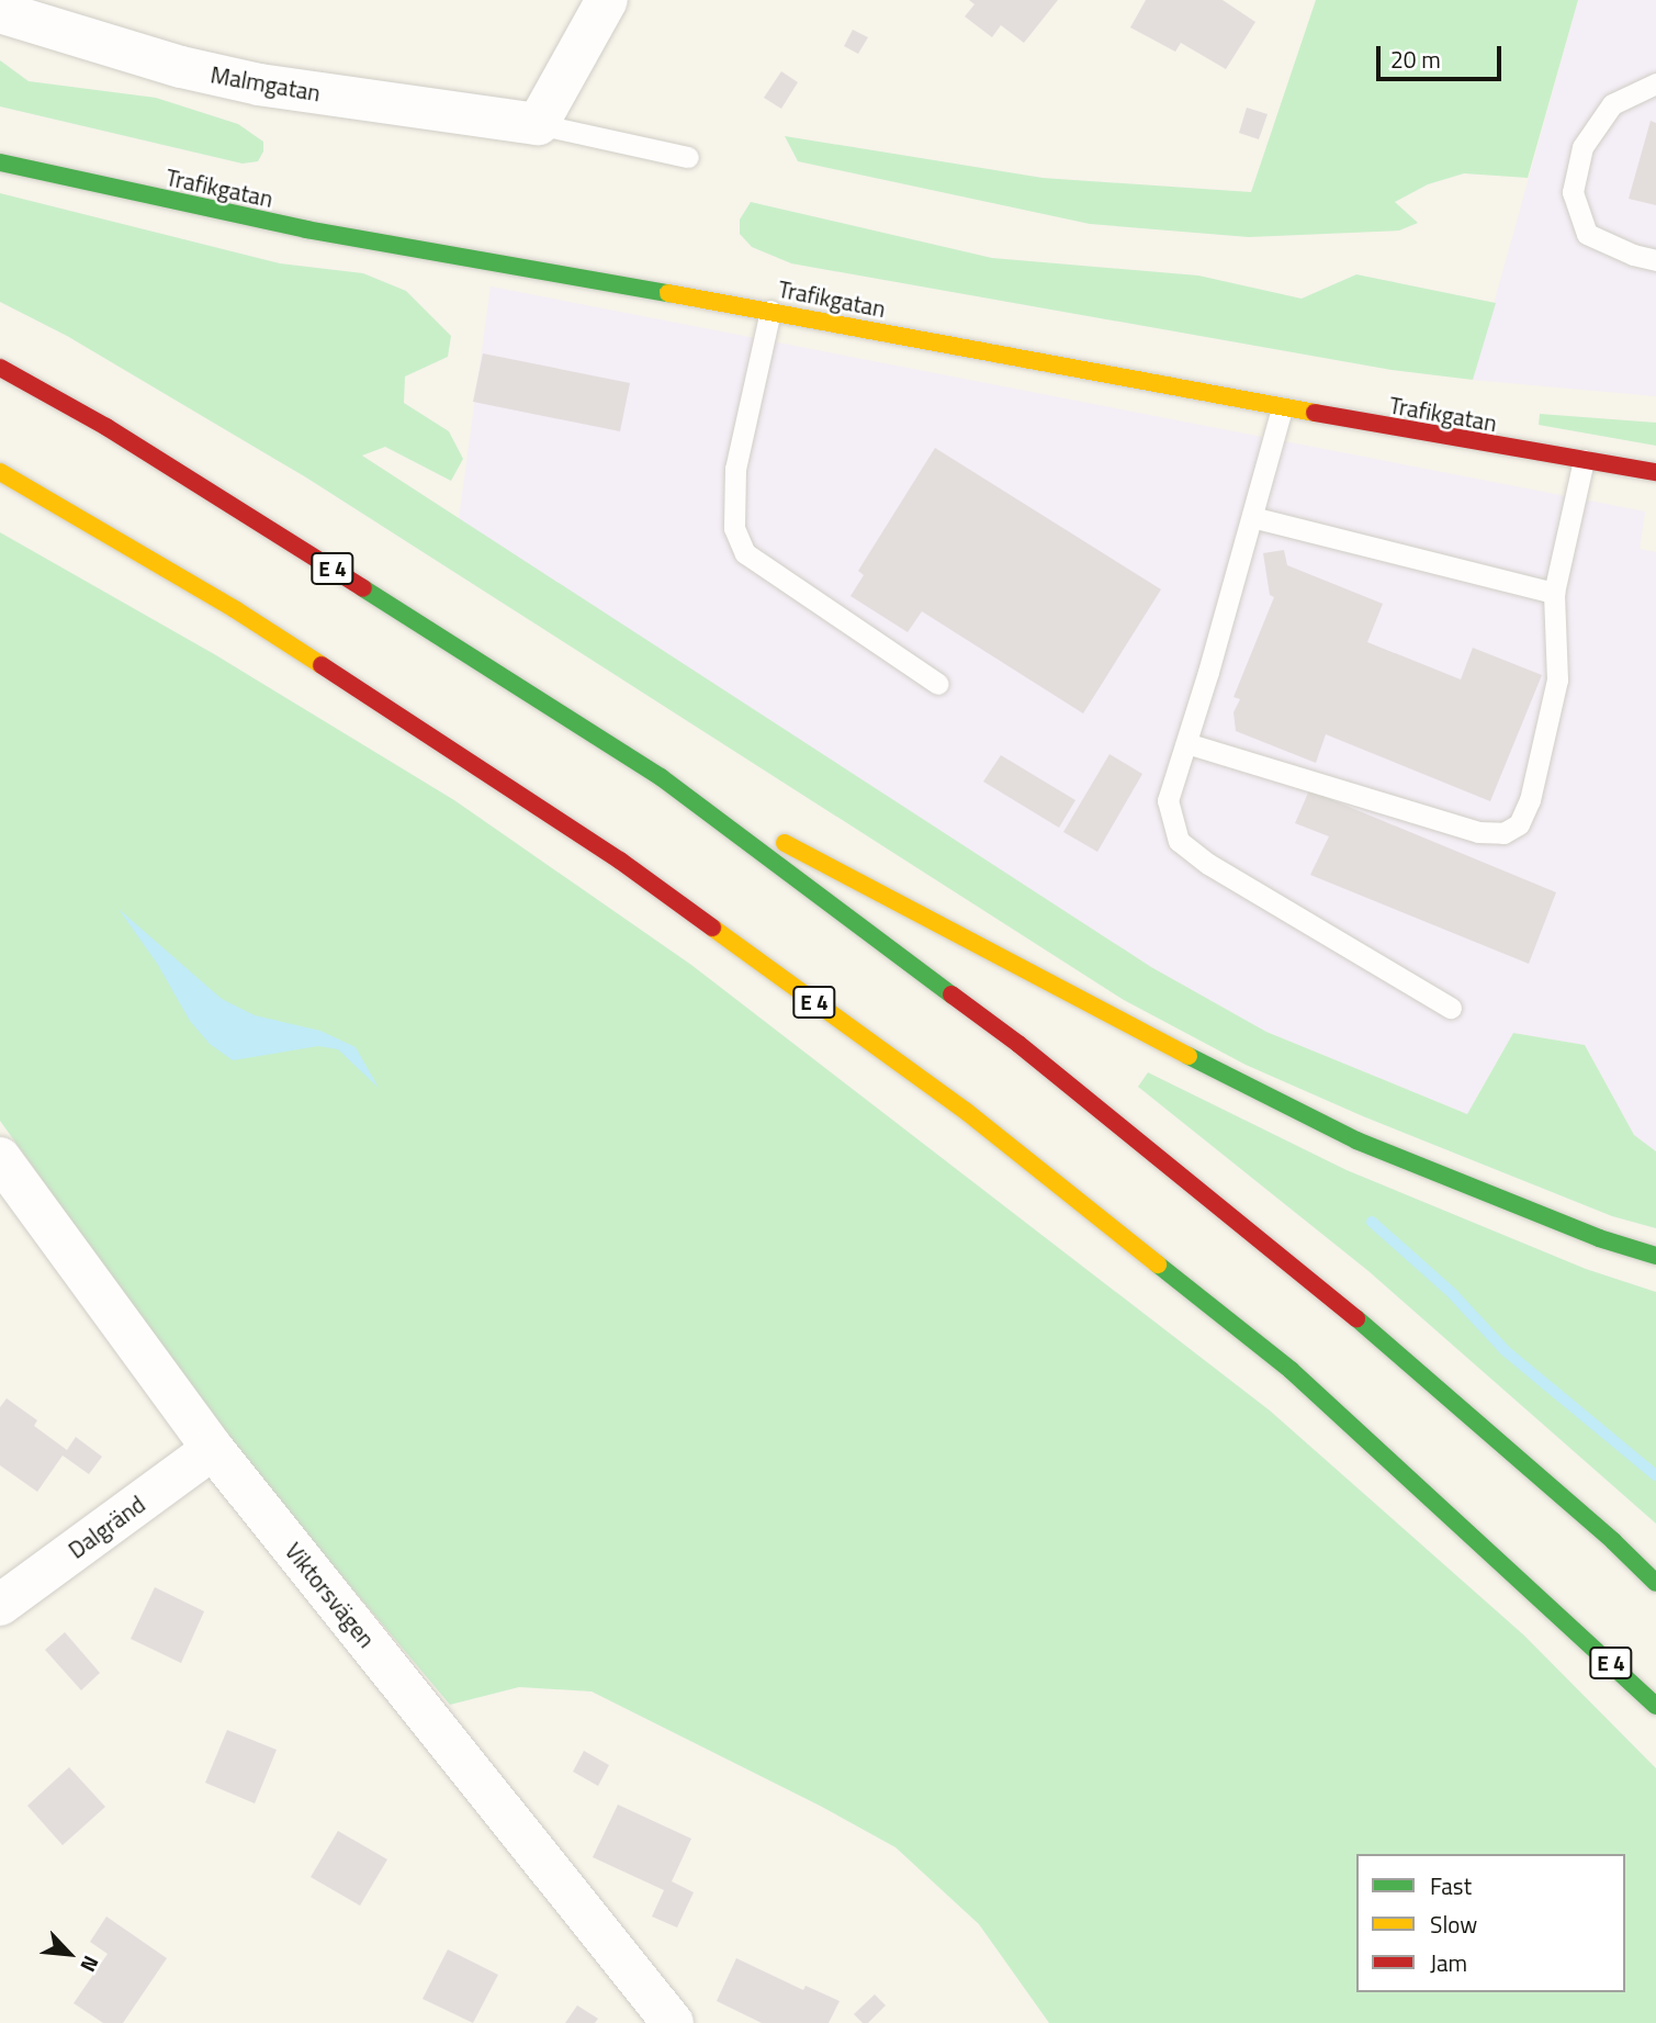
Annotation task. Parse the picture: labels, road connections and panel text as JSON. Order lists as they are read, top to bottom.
{
  "streets": {
    "main road": ["Trafikgatan", "E 4"],
    "street": ["Malmgatan", "Dalgränd", "Viktorsvägen"]
  },
  "crossings": [
    ["Dalgränd", "Viktorsvägen"]
  ],
  "legend": ["Fast", "Slow", "Jam"],
  "scale_bar": "20 m",
  "north": "bottom right"
}
